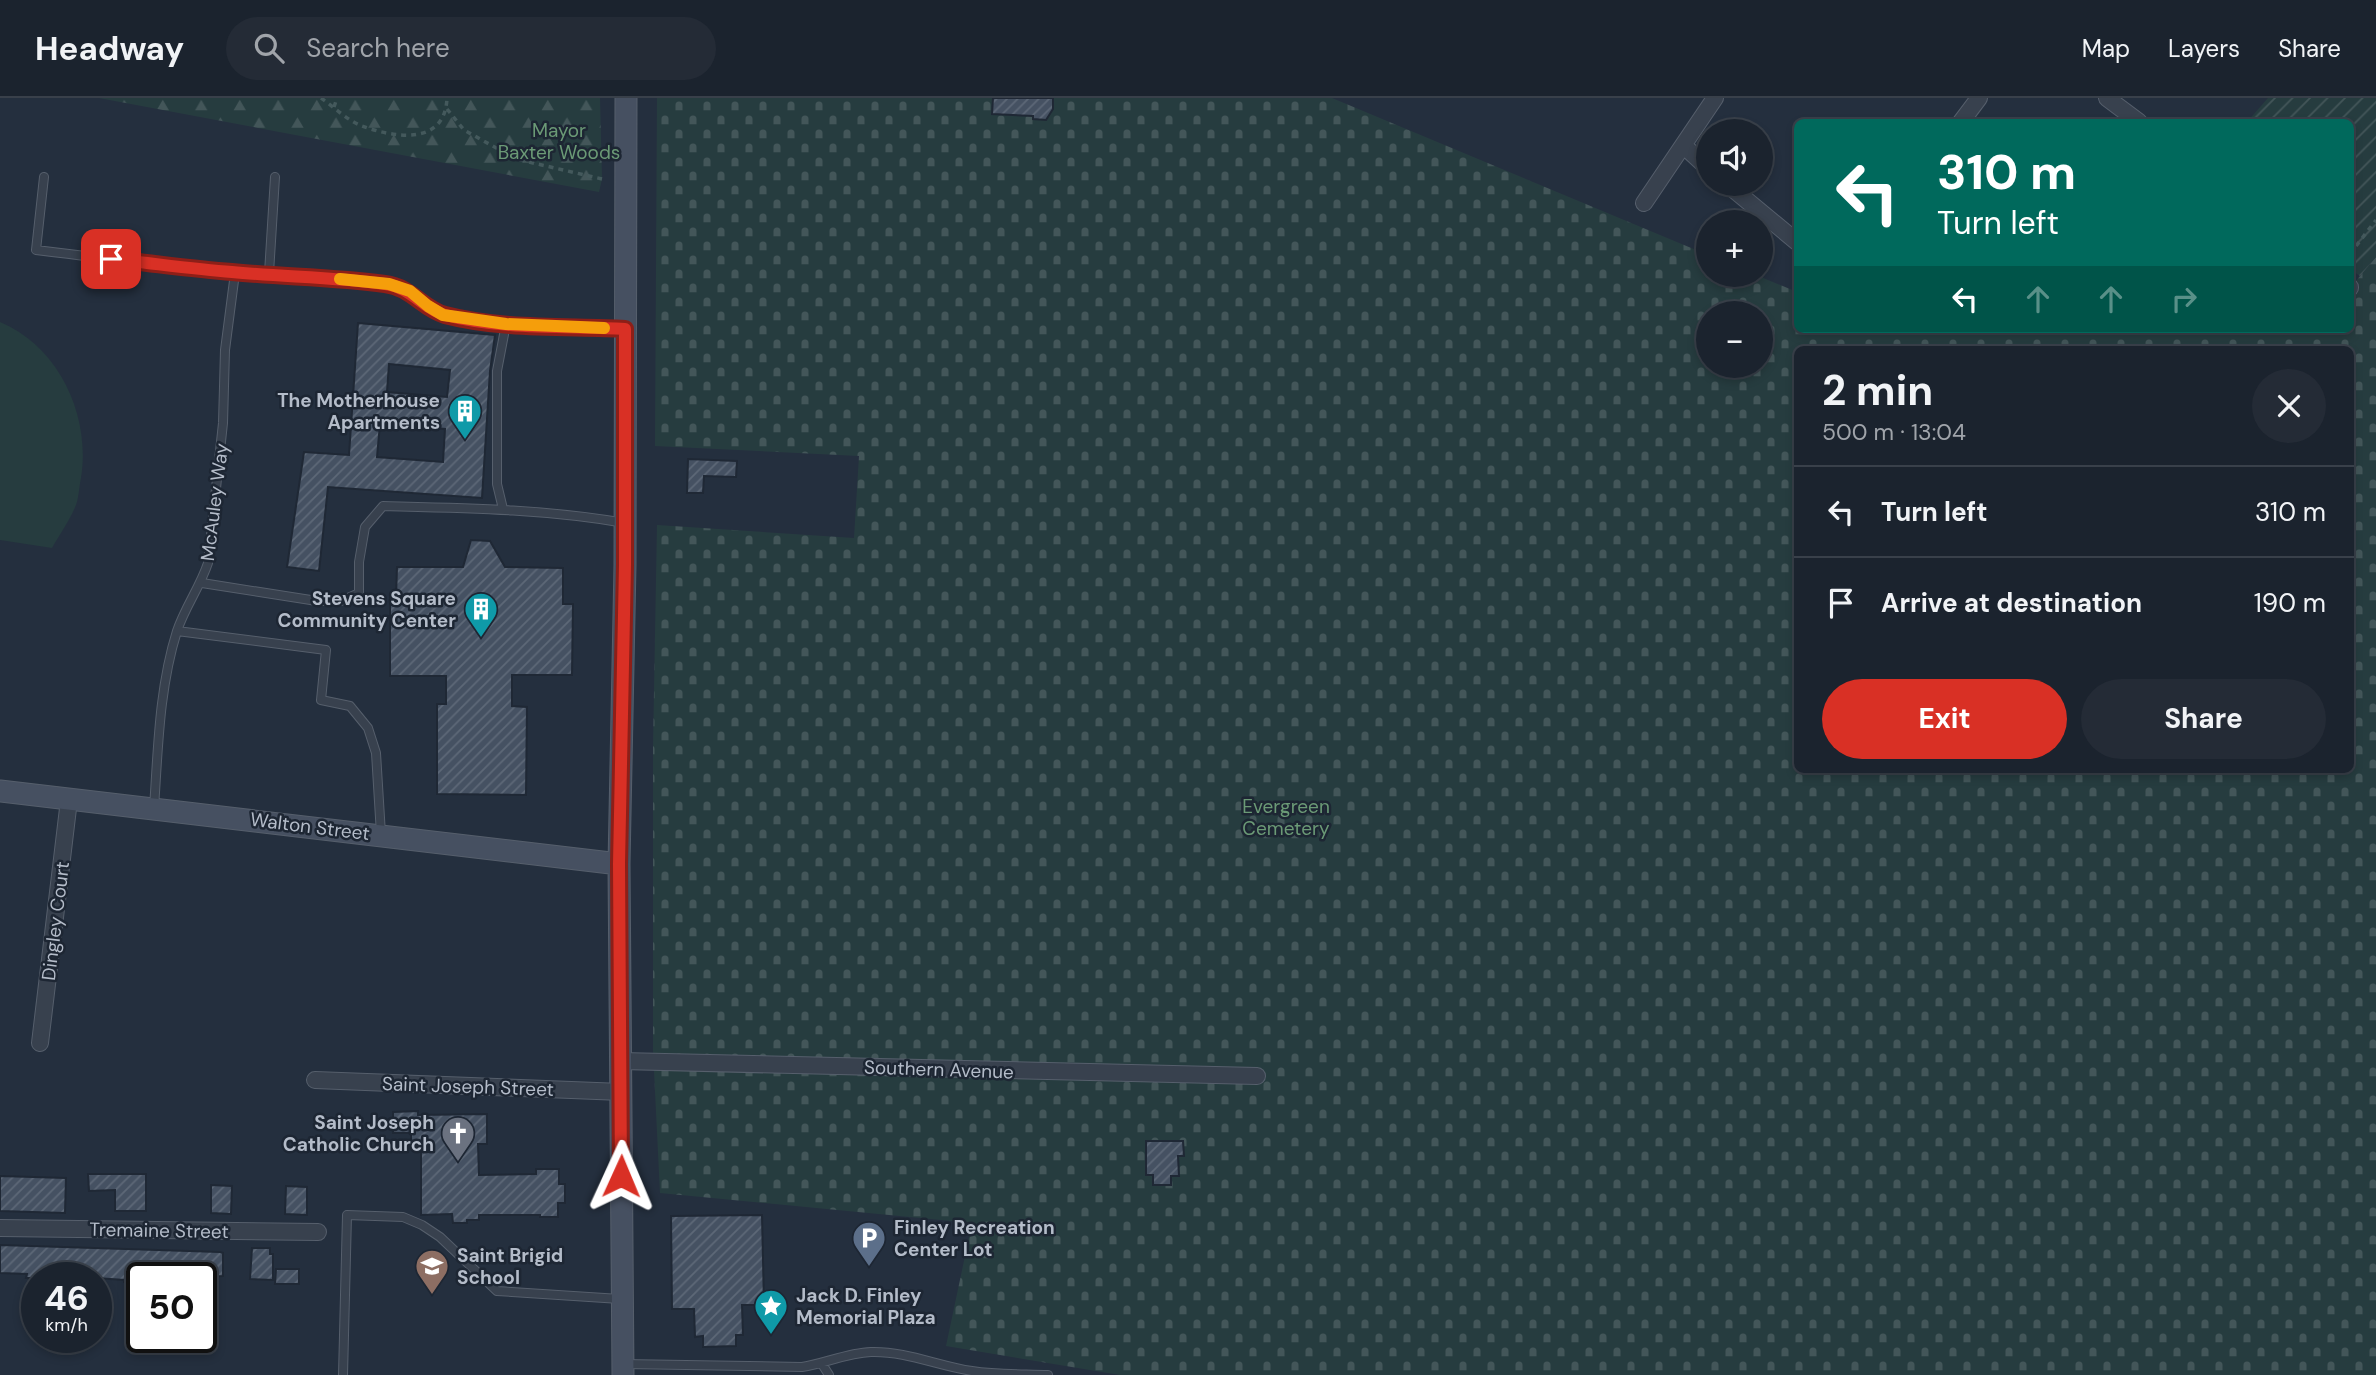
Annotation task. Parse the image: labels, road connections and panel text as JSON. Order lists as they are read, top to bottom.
{
  "streets": {
    "main road": ["Walton Street"],
    "street": [
      "Dingley Court",
      "Southern Avenue",
      "Saint Joseph Street",
      "Tremaine Street"
    ],
    "lane": ["McAuley Way"]
  },
  "crossings": [
    ["McAuley Way", "Walton Street"],
    ["Walton Street", "Dingley Court"]
  ],
  "parks": ["Mayor Baxter Woods", "Evergreen Cemetery"],
  "places": {
    "building": ["The Motherhouse Apartments", "Stevens Square Community Center"],
    "church": ["Saint Joseph Catholic Church"],
    "parking": ["Finley Recreation Center Lot"],
    "school or university": ["Saint Brigid School"],
    "place": ["Jack D. Finley Memorial Plaza"]
  },
  "page": {
    "header": "Headway",
    "search": "Search here",
    "nav": ["Map", "Layers", "Share"],
    "map_buttons": ["+", "−"],
    "turn": ["310 m", "Turn left"],
    "heading": ["2 min", "500 m · 13:04"],
    "list": [
      {
        "name": "Turn left",
        "value": "310 m"
      },
      {
        "name": "Arrive at destination",
        "value": "190 m"
      }
    ],
    "buttons": ["Exit", "Share"],
    "speed": "46 km/h",
    "limit": "50"
  }
}
